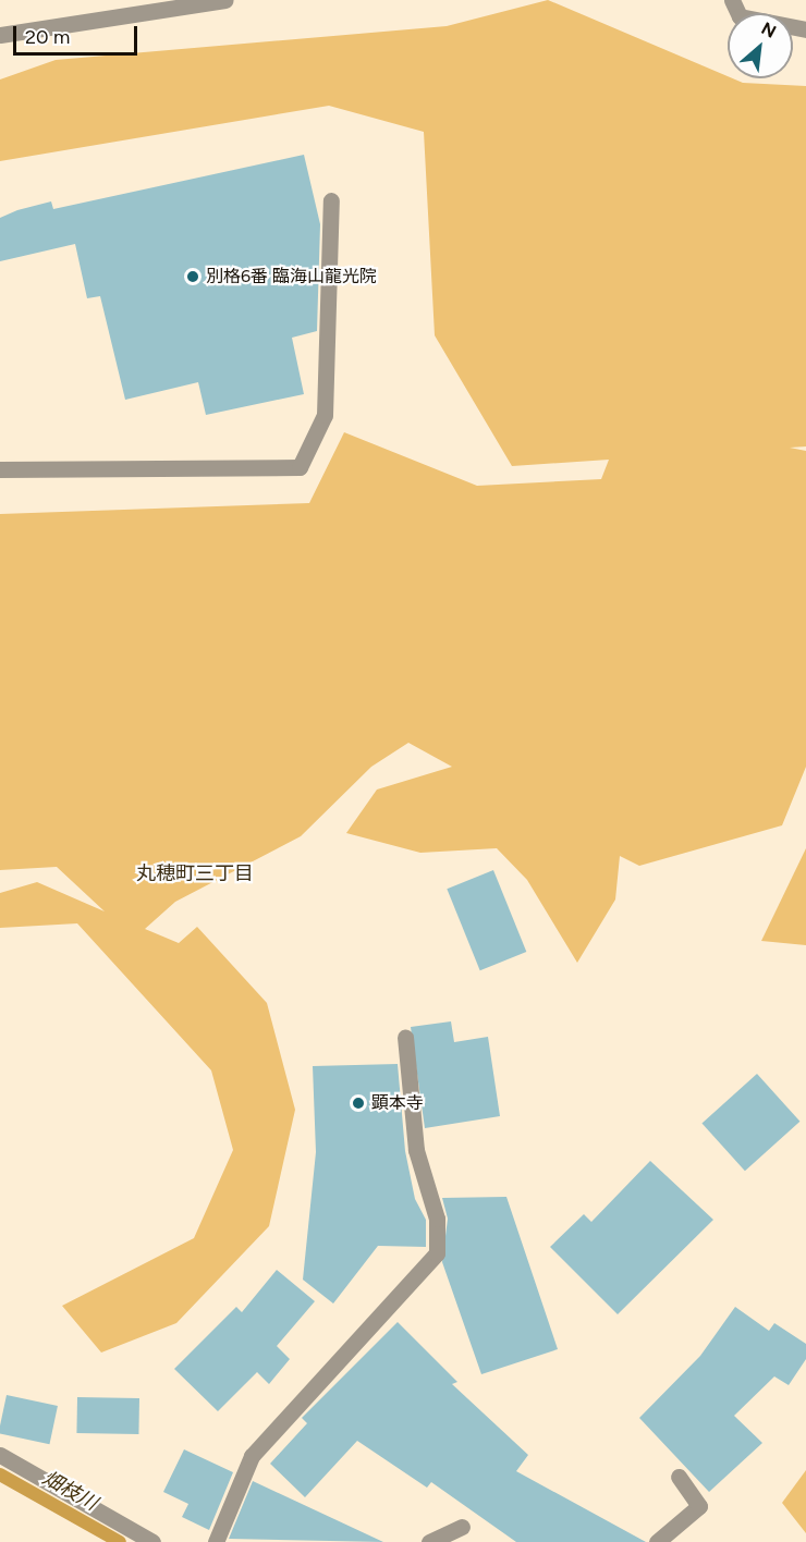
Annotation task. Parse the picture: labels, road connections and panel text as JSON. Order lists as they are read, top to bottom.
{
  "districts": ["丸穂町三丁目"],
  "water": ["畑枝川"],
  "places": ["別格6番 臨海山龍光院", "顕本寺"],
  "scale_bar": "20 m",
  "north": "top right"
}
